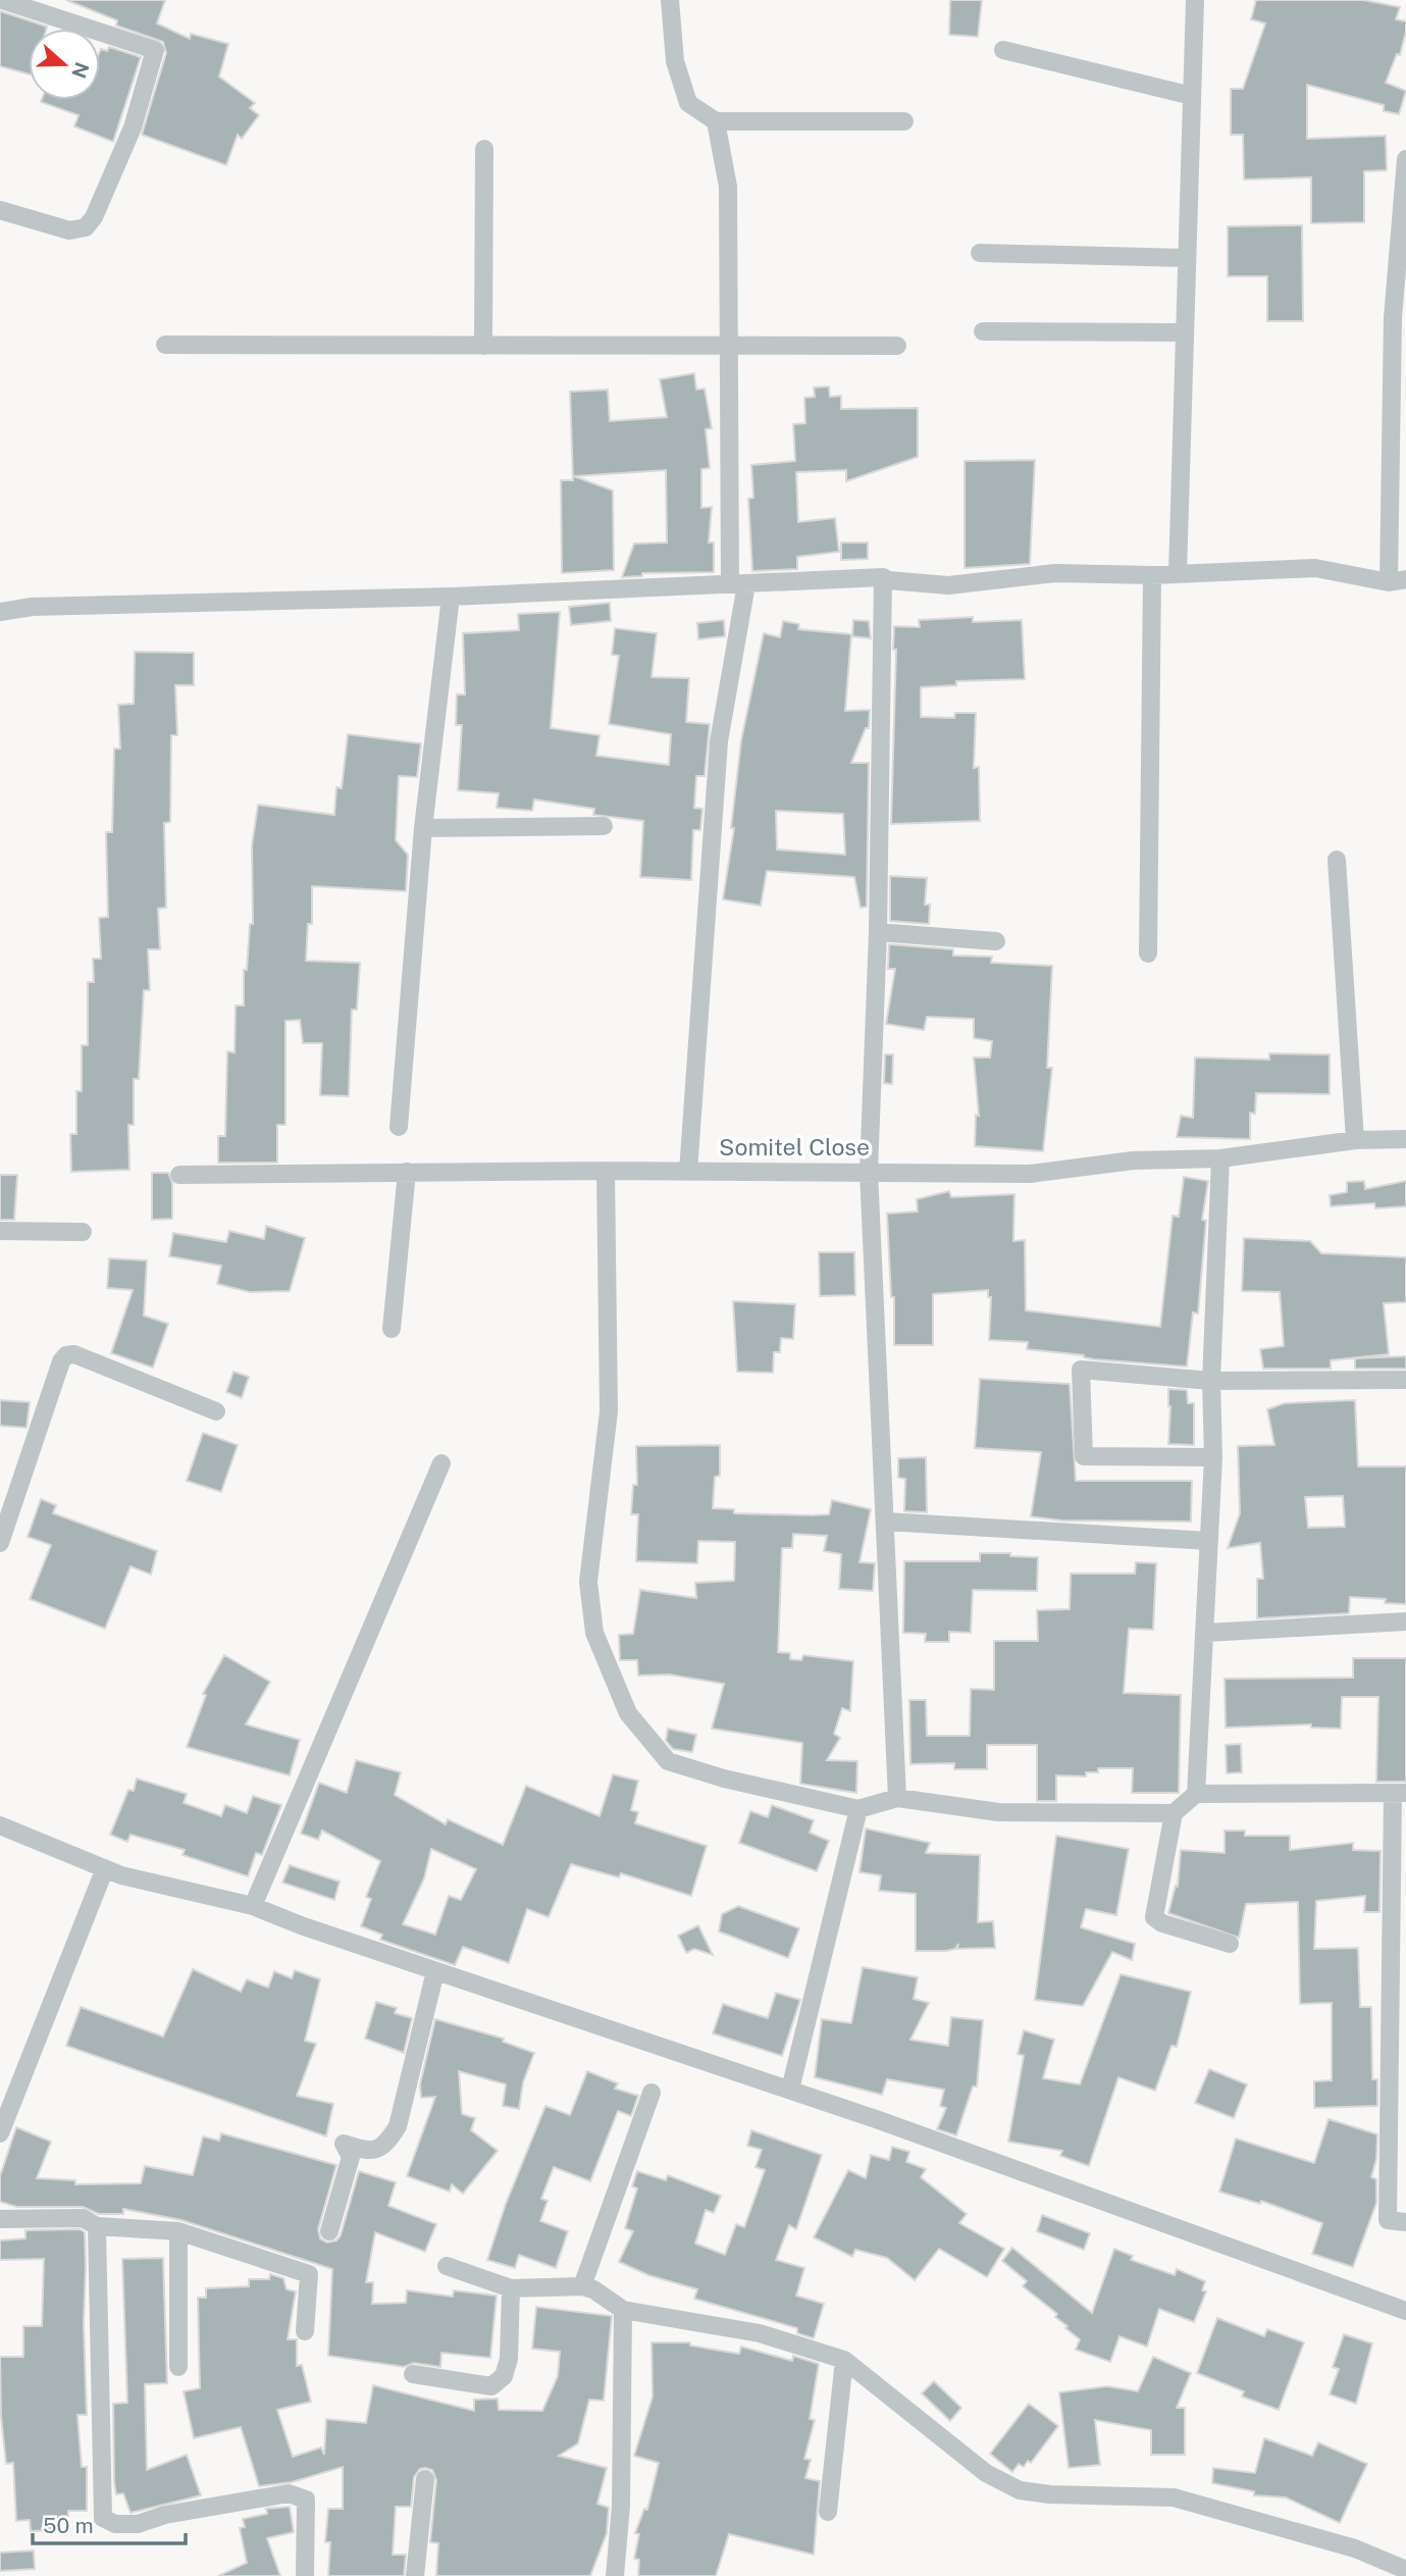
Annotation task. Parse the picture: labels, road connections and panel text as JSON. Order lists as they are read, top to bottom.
{
  "streets": {
    "street": ["Somitel Close"]
  },
  "scale_bar": "50 m",
  "north": "right"
}
